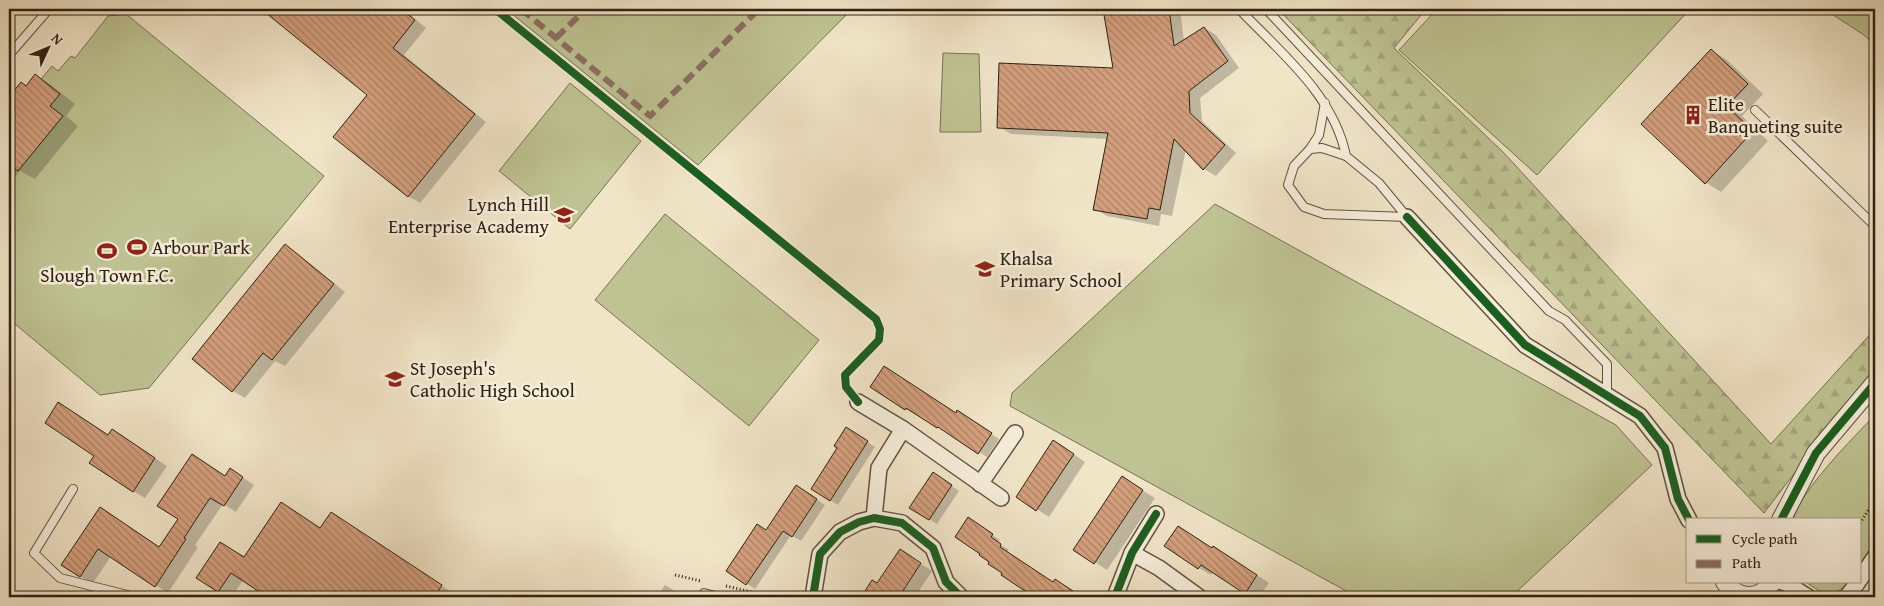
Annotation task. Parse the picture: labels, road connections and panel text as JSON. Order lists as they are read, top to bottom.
{
  "places": {
    "building": ["Elite Banqueting suite"],
    "school or university": ["Lynch Hill Enterprise Academy", "Khalsa Primary School", "St Joseph's Catholic High School"],
    "sports": ["Arbour Park", "Slough Town F.C."]
  },
  "legend": ["Cycle path", "Path"],
  "north": "top right"
}
